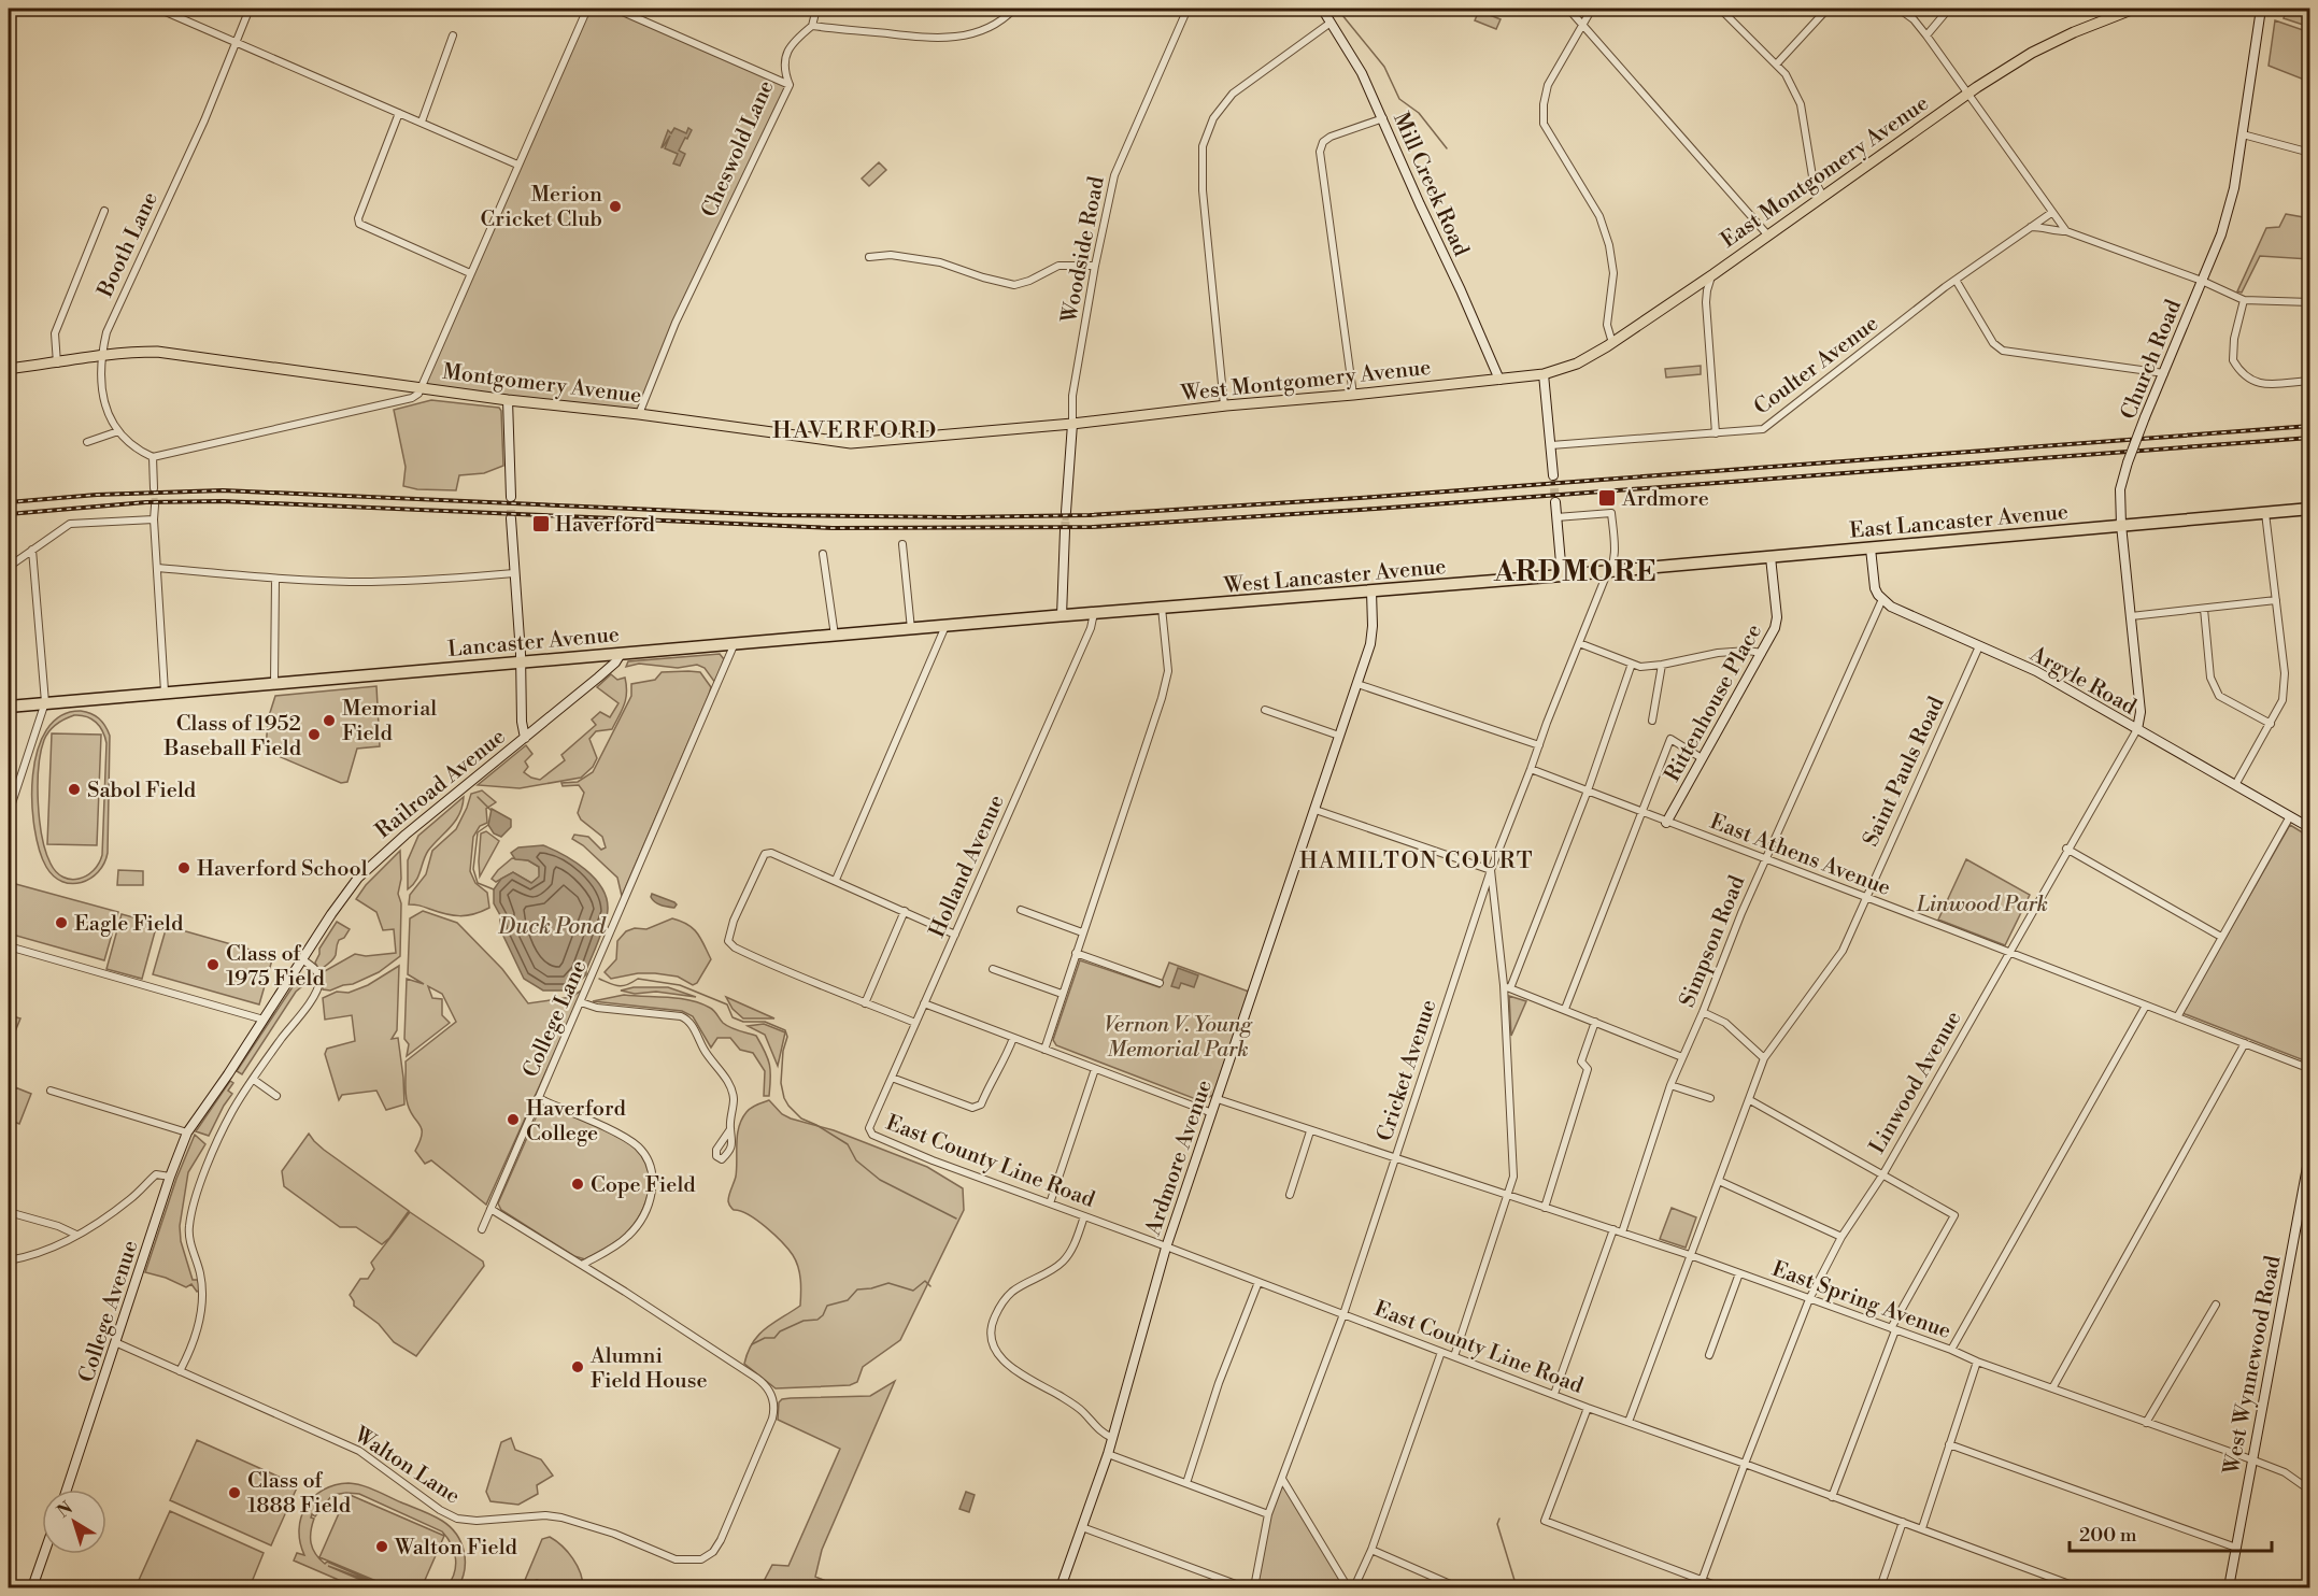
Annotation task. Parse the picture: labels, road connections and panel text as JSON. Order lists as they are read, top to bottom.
{
  "streets": {
    "highway": ["East Lancaster Avenue", "West Lancaster Avenue", "Lancaster Avenue"],
    "main road": ["East Montgomery Avenue", "West Montgomery Avenue", "Montgomery Avenue"],
    "street": [
      "Cheswold Lane",
      "Mill Creek Road",
      "Booth Lane",
      "Woodside Road",
      "Church Road",
      "Coulter Avenue",
      "Argyle Road",
      "Rittenhouse Place",
      "Saint Pauls Road",
      "Railroad Avenue",
      "East Athens Avenue",
      "Holland Avenue",
      "Simpson Road",
      "College Lane",
      "Cricket Avenue",
      "Linwood Avenue",
      "Ardmore Avenue",
      "East County Line Road",
      "East Spring Avenue",
      "College Avenue",
      "West Wynnewood Road",
      "Walton Lane"
    ]
  },
  "crossings": [
    ["Cheswold Lane", "Montgomery Avenue"],
    ["East Montgomery Avenue", "West Montgomery Avenue"],
    ["Mill Creek Road", "West Montgomery Avenue"],
    ["Booth Lane", "Montgomery Avenue"],
    ["Woodside Road", "West Montgomery Avenue"],
    ["Woodside Road", "Montgomery Avenue"],
    ["Church Road", "East Lancaster Avenue"],
    ["Church Road", "Argyle Road"],
    ["Church Road", "Linwood Avenue"],
    ["West Montgomery Avenue", "Montgomery Avenue"],
    ["East Lancaster Avenue", "West Lancaster Avenue"],
    ["East Lancaster Avenue", "Rittenhouse Place"],
    ["East Lancaster Avenue", "Cricket Avenue"],
    ["West Lancaster Avenue", "Lancaster Avenue"],
    ["West Lancaster Avenue", "Holland Avenue"],
    ["West Lancaster Avenue", "Cricket Avenue"],
    ["West Lancaster Avenue", "Ardmore Avenue"],
    ["Lancaster Avenue", "Railroad Avenue"],
    ["Lancaster Avenue", "College Lane"],
    ["Argyle Road", "Saint Pauls Road"],
    ["Argyle Road", "Simpson Road"],
    ["Argyle Road", "Linwood Avenue"],
    ["Rittenhouse Place", "East Athens Avenue"],
    ["Saint Pauls Road", "East Athens Avenue"],
    ["Saint Pauls Road", "East County Line Road"],
    ["Saint Pauls Road", "East Spring Avenue"],
    ["Railroad Avenue", "College Avenue"],
    ["East Athens Avenue", "Simpson Road"],
    ["East Athens Avenue", "Cricket Avenue"],
    ["East Athens Avenue", "Linwood Avenue"],
    ["Holland Avenue", "East County Line Road"],
    ["Simpson Road", "East Spring Avenue"],
    ["College Lane", "Walton Lane"],
    ["Cricket Avenue", "East County Line Road"],
    ["Cricket Avenue", "East Spring Avenue"],
    ["Linwood Avenue", "East County Line Road"],
    ["Linwood Avenue", "East Spring Avenue"],
    ["Ardmore Avenue", "East County Line Road"],
    ["Ardmore Avenue", "East Spring Avenue"],
    ["East Spring Avenue", "West Wynnewood Road"],
    ["College Avenue", "Walton Lane"]
  ],
  "districts": ["HAVERFORD", "ARDMORE", "HAMILTON COURT"],
  "water": ["Duck Pond"],
  "parks": ["Linwood Park", "Vernon V. Young Memorial Park"],
  "places": {
    "other": [
      "Merion Cricket Club",
      "Memorial Field",
      "Class of 1952 Baseball Field",
      "Sabol Field",
      "Haverford School",
      "Eagle Field",
      "Class of 1975 Field",
      "Haverford College",
      "Cope Field",
      "Alumni Field House",
      "Class of 1888 Field",
      "Walton Field"
    ],
    "transit": ["Ardmore", "Haverford"]
  },
  "scale_bar": "200 m",
  "north": "top left"
}
